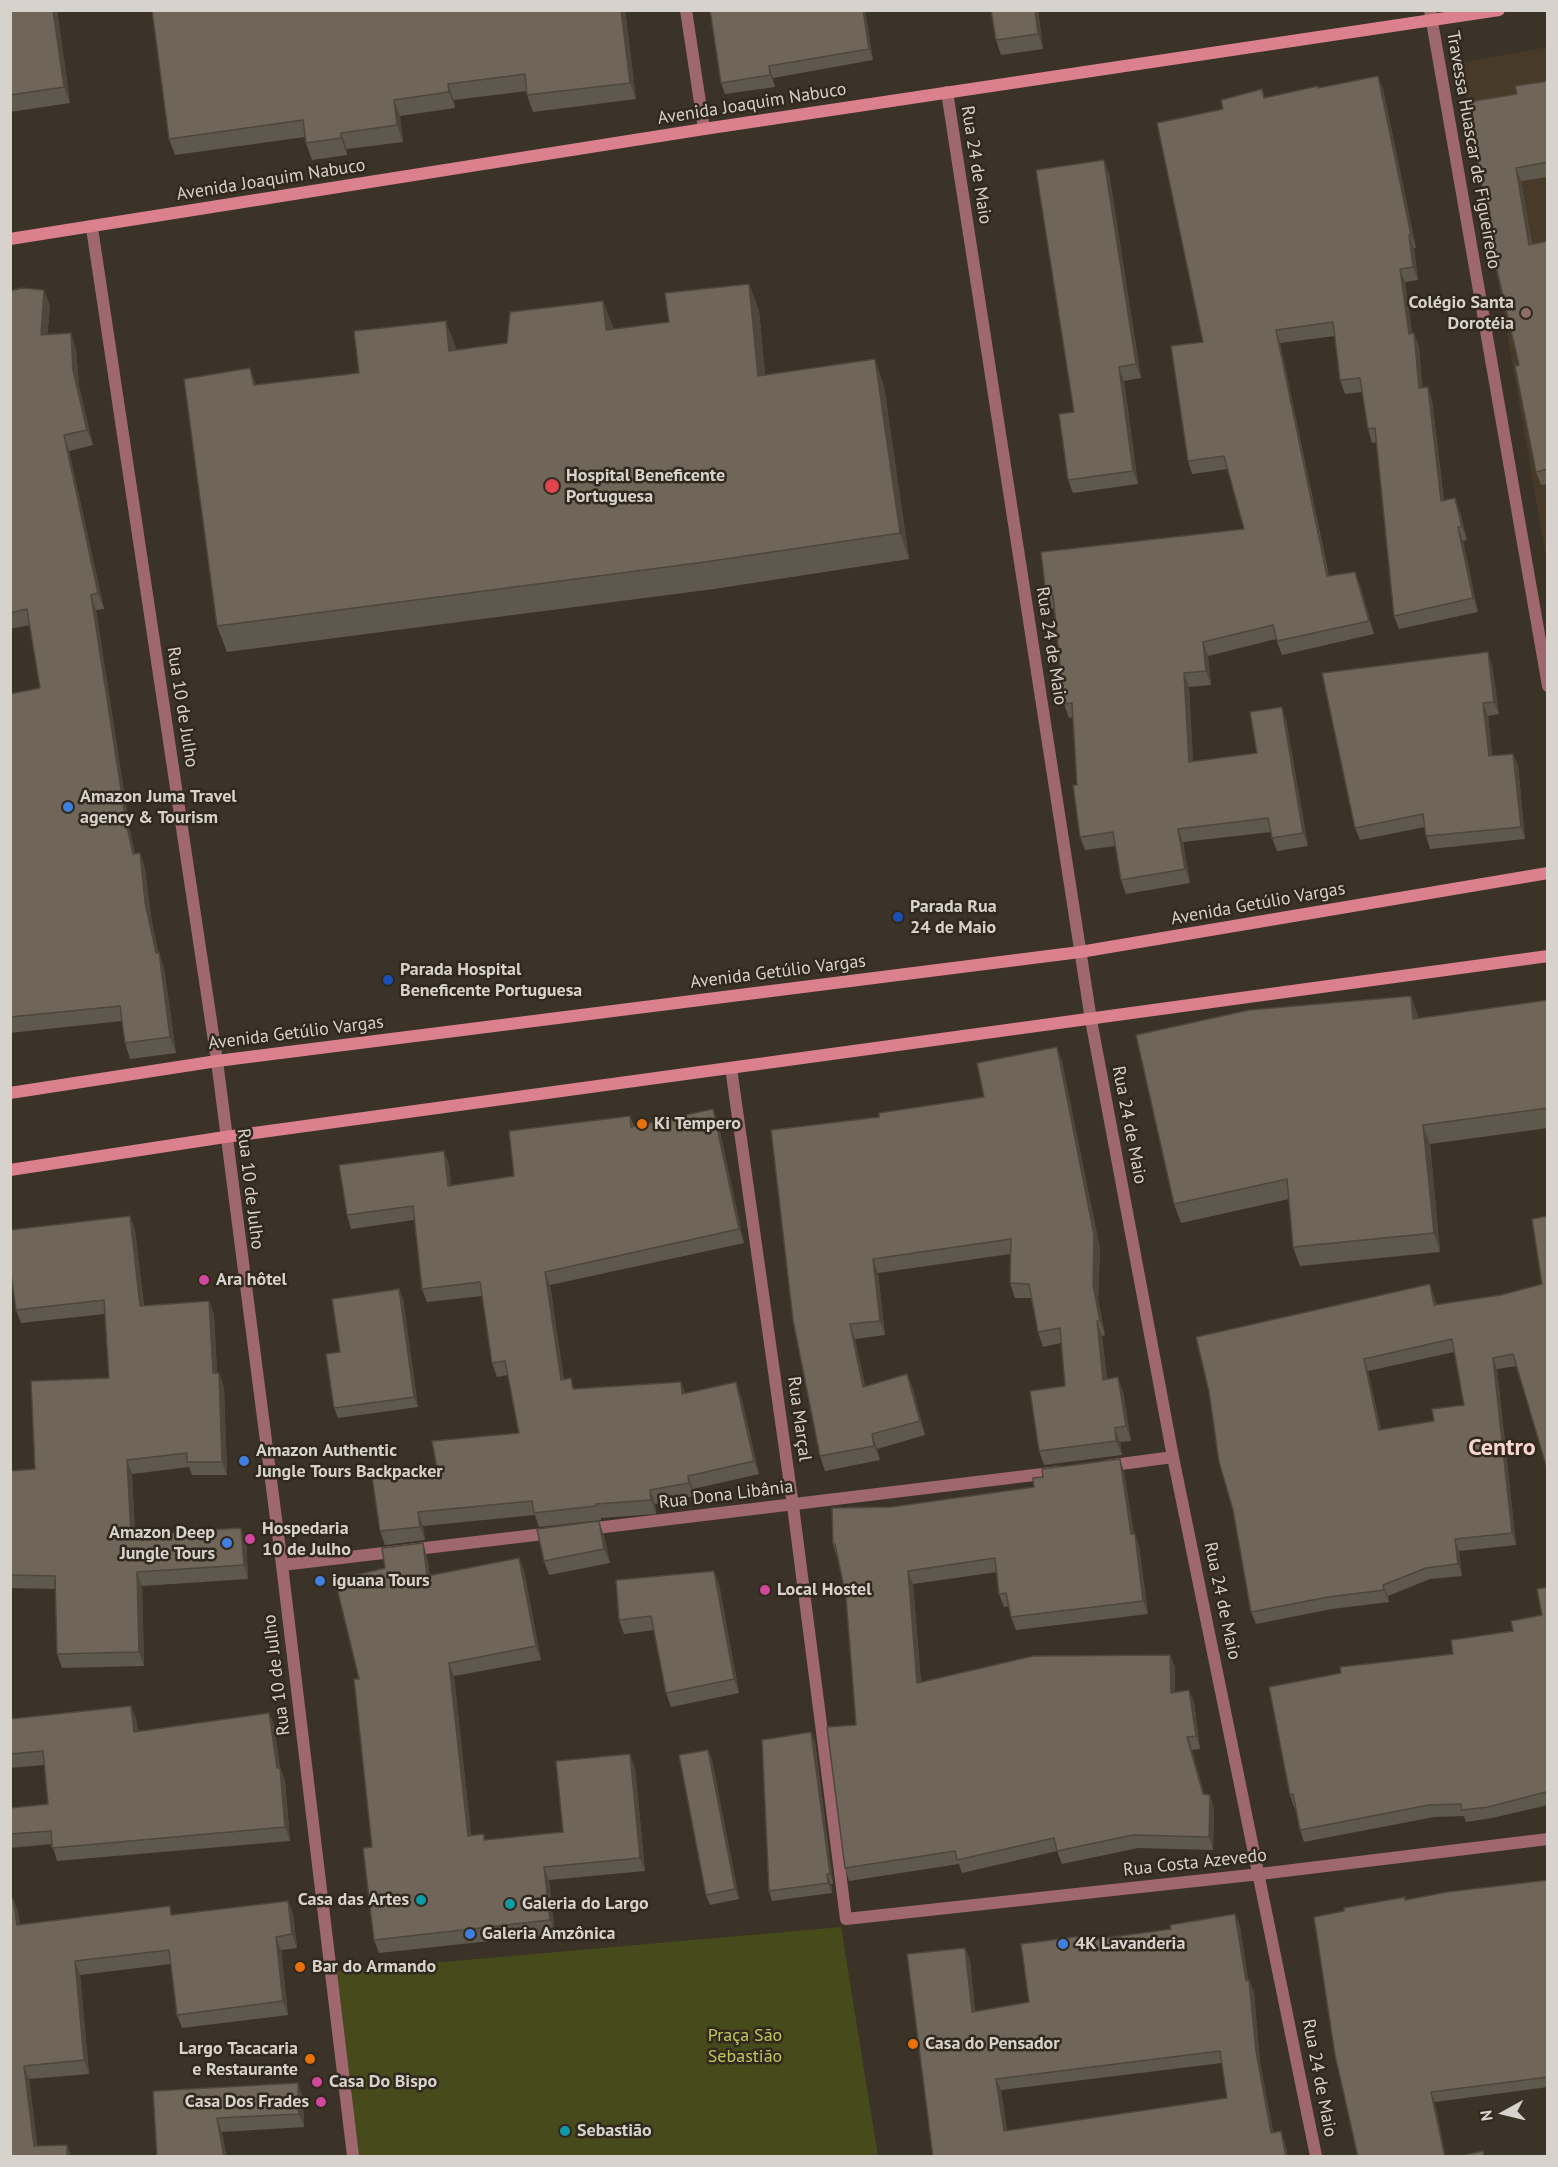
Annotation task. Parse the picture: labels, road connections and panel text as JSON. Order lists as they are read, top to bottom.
{
  "streets": {
    "main road": ["Avenida Joaquim Nabuco", "Avenida Getúlio Vargas"],
    "street": [
      "Travessa Huascar de Figueiredo",
      "Rua 24 de Maio",
      "Rua 10 de Julho",
      "Rua Marçal",
      "Rua Dona Libânia",
      "Rua Costa Azevedo"
    ]
  },
  "crossings": [
    ["Avenida Joaquim Nabuco", "Travessa Huascar de Figueiredo"],
    ["Avenida Joaquim Nabuco", "Rua 24 de Maio"],
    ["Avenida Joaquim Nabuco", "Rua 10 de Julho"],
    ["Rua 24 de Maio", "Avenida Getúlio Vargas"],
    ["Rua 24 de Maio", "Rua Costa Azevedo"],
    ["Rua 10 de Julho", "Avenida Getúlio Vargas"],
    ["Rua 10 de Julho", "Rua Dona Libânia"],
    ["Rua Marçal", "Rua Dona Libânia"],
    ["Rua Marçal", "Rua Costa Azevedo"]
  ],
  "districts": ["Centro"],
  "parks": ["Praça São Sebastião"],
  "places": [
    "Colégio Santa Dorotéia",
    "Hospital Beneficente Portuguesa",
    "Amazon Juma Travel agency & Tourism",
    "Parada Rua 24 de Maio",
    "Parada Hospital Beneficente Portuguesa",
    "Ki Tempero",
    "Ara hôtel",
    "Amazon Authentic Jungle Tours Backpacker",
    "Hospedaria 10 de Julho",
    "Amazon Deep Jungle Tours",
    "iguana Tours",
    "Local Hostel",
    "Casa das Artes",
    "Galeria do Largo",
    "Galeria Amzônica",
    "4K Lavanderia",
    "Bar do Armando",
    "Casa do Pensador",
    "Largo Tacacaria e Restaurante",
    "Casa Do Bispo",
    "Casa Dos Frades",
    "Sebastião"
  ],
  "north": "left"
}
